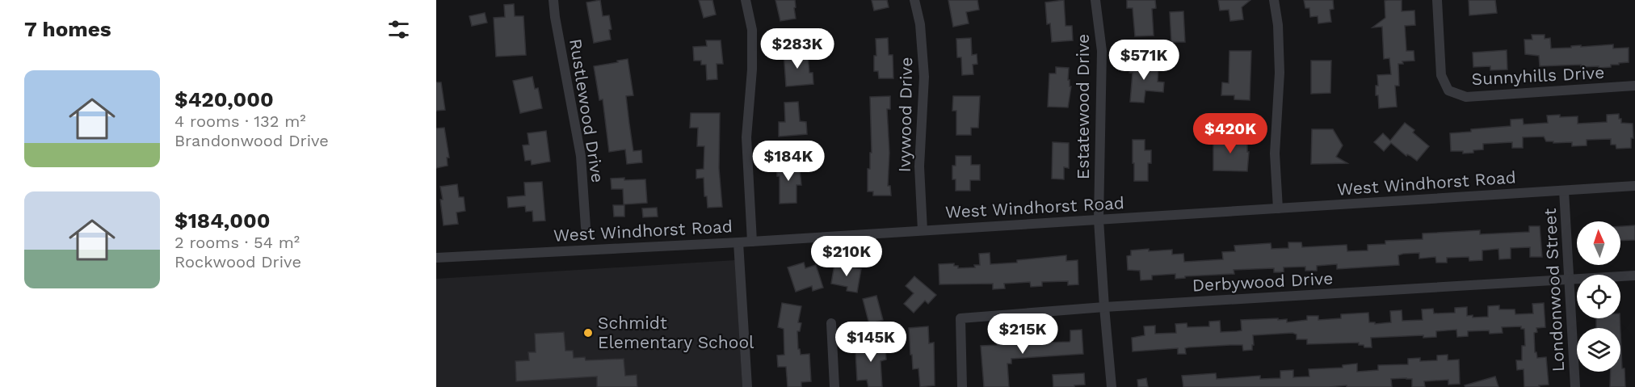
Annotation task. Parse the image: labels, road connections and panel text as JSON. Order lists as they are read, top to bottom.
{
  "streets": {
    "street": [
      "Sunnyhills Drive",
      "Estatewood Drive",
      "Rustlewood Drive",
      "Ivywood Drive",
      "West Windhorst Road",
      "Derbywood Drive",
      "Londonwood Street"
    ]
  },
  "crossings": [
    ["Estatewood Drive", "West Windhorst Road"],
    ["Estatewood Drive", "Derbywood Drive"],
    ["Ivywood Drive", "West Windhorst Road"],
    ["West Windhorst Road", "Londonwood Street"],
    ["Derbywood Drive", "Londonwood Street"]
  ],
  "places": ["Schmidt Elementary School"],
  "north": "top",
  "page": {
    "heading": "7 homes",
    "price": [
      "$283K",
      "$571K",
      "$420K",
      "$184K",
      "$210K",
      "$215K",
      "$145K"
    ],
    "list": [
      {
        "name": "$420,000",
        "note": "4 rooms · 132 m² · Brandonwood Drive"
      },
      {
        "name": "$184,000",
        "note": "2 rooms · 54 m² · Rockwood Drive"
      }
    ]
  }
}
